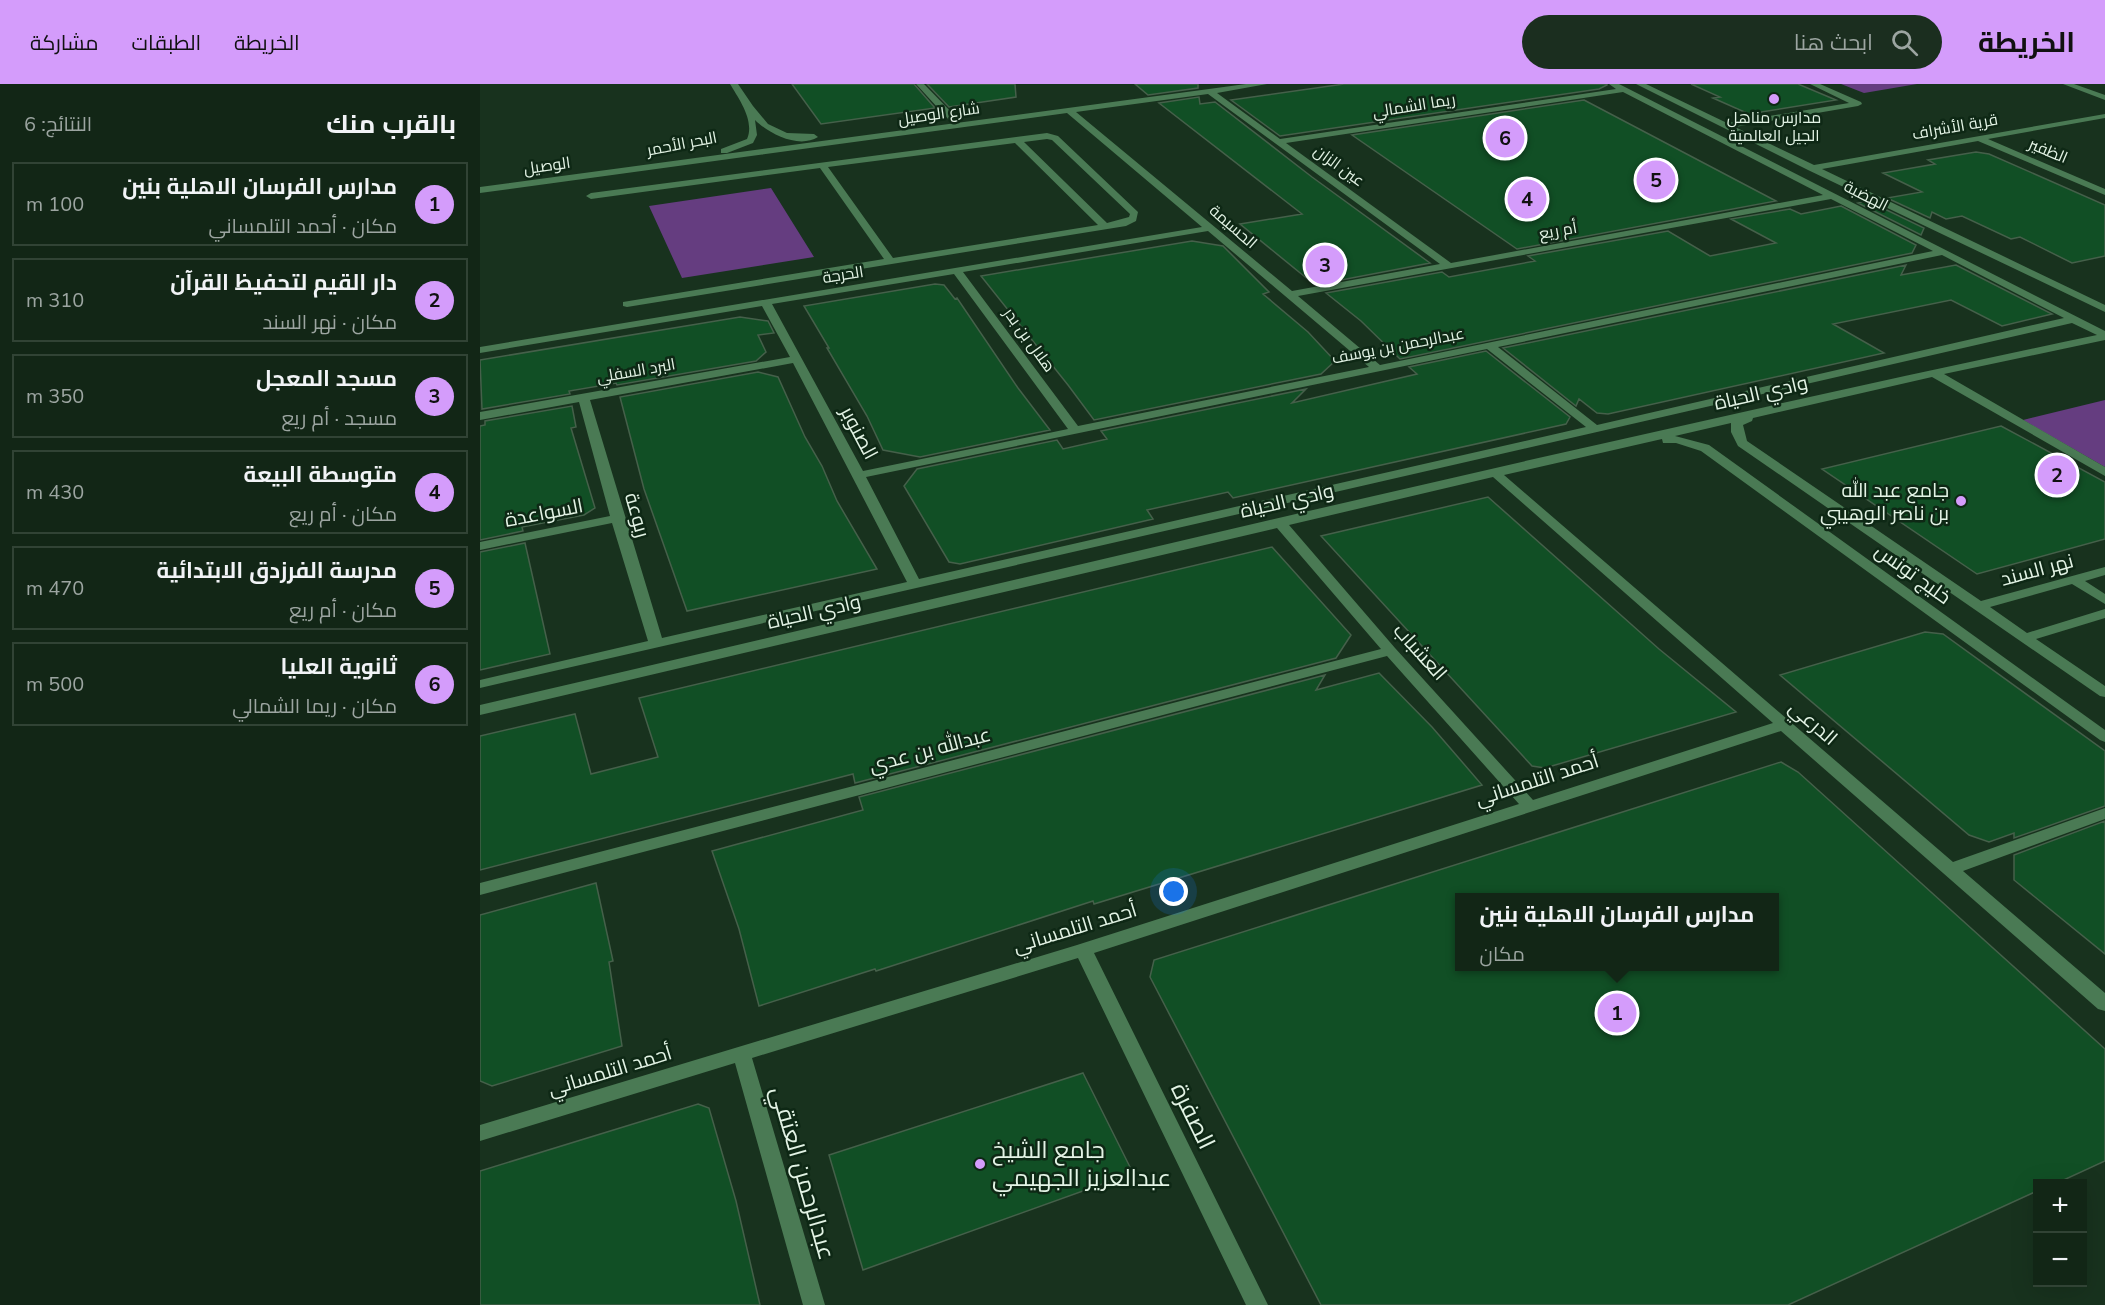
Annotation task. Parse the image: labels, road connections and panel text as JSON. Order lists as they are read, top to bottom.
{
  "streets": {
    "street": [
      "ريما الشمالي",
      "شارع الوصيل",
      "قرية الأشراف",
      "البحر الأحمر",
      "الظفير",
      "الوصيل",
      "عين الزان",
      "الهضبة",
      "الحسيمة",
      "أم ريع",
      "الحرجة",
      "هلال بن بدر",
      "عبدالرحمن بن يوسف",
      "البرد السفلي",
      "وادي الحياة",
      "الصنوبر",
      "السواعدة",
      "ربوعة",
      "نهر السند",
      "خليج تونس",
      "العشباب",
      "الدرعي",
      "عبدالله بن عدي",
      "أحمد التلمساني",
      "الصفرة",
      "عبدالرحمن العتقي"
    ]
  },
  "crossings": [
    ["ريما الشمالي", "عين الزان"],
    ["ريما الشمالي", "الهضبة"],
    ["شارع الوصيل", "البحر الأحمر"],
    ["شارع الوصيل", "الوصيل"],
    ["شارع الوصيل", "عين الزان"],
    ["شارع الوصيل", "الحسيمة"],
    ["قرية الأشراف", "الظفير"],
    ["قرية الأشراف", "الهضبة"],
    ["البحر الأحمر", "الوصيل"],
    ["عين الزان", "أم ريع"],
    ["الهضبة", "أم ريع"],
    ["الهضبة", "عبدالرحمن بن يوسف"],
    ["الهضبة", "وادي الحياة"],
    ["الحسيمة", "أم ريع"],
    ["الحسيمة", "الحرجة"],
    ["الحسيمة", "عبدالرحمن بن يوسف"],
    ["الحرجة", "هلال بن بدر"],
    ["الحرجة", "الصنوبر"],
    ["هلال بن بدر", "عبدالرحمن بن يوسف"],
    ["عبدالرحمن بن يوسف", "الصنوبر"],
    ["البرد السفلي", "الصنوبر"],
    ["البرد السفلي", "ربوعة"],
    ["وادي الحياة", "الصنوبر"],
    ["وادي الحياة", "ربوعة"],
    ["وادي الحياة", "خليج تونس"],
    ["وادي الحياة", "العشباب"],
    ["وادي الحياة", "الدرعي"],
    ["السواعدة", "ربوعة"],
    ["نهر السند", "خليج تونس"],
    ["العشباب", "عبدالله بن عدي"],
    ["العشباب", "أحمد التلمساني"],
    ["الدرعي", "أحمد التلمساني"],
    ["أحمد التلمساني", "الصفرة"],
    ["أحمد التلمساني", "عبدالرحمن العتقي"]
  ],
  "places": ["مدارس مناهل الجيل العالمية", "جامع عبد الله بن ناصر الوهيبي", "جامع الشيخ عبدالعزيز الجهيمي"],
  "page": {
    "header": "الخريطة",
    "search": "ابحث هنا",
    "nav": ["الخريطة", "الطبقات", "مشاركة"],
    "heading": ["بالقرب منك", "النتائج: 6"],
    "pins": [
      "6",
      "5",
      "4",
      "3",
      "2",
      "1"
    ],
    "list": [
      {
        "mark": "1",
        "name": "مدارس الفرسان الاهلية بنين",
        "note": "مكان · أحمد التلمساني",
        "value": "100 m"
      },
      {
        "mark": "2",
        "name": "دار القيم لتحفيظ القرآن",
        "note": "مكان · نهر السند",
        "value": "310 m"
      },
      {
        "mark": "3",
        "name": "مسجد المعجل",
        "note": "مسجد · أم ريع",
        "value": "350 m"
      },
      {
        "mark": "4",
        "name": "متوسطة البيعة",
        "note": "مكان · أم ريع",
        "value": "430 m"
      },
      {
        "mark": "5",
        "name": "مدرسة الفرزدق الابتدائية",
        "note": "مكان · أم ريع",
        "value": "470 m"
      },
      {
        "mark": "6",
        "name": "ثانوية العليا",
        "note": "مكان · ريما الشمالي",
        "value": "500 m"
      }
    ],
    "popup": ["مدارس الفرسان الاهلية بنين", "مكان"],
    "map_buttons": ["+", "−"]
  }
}
